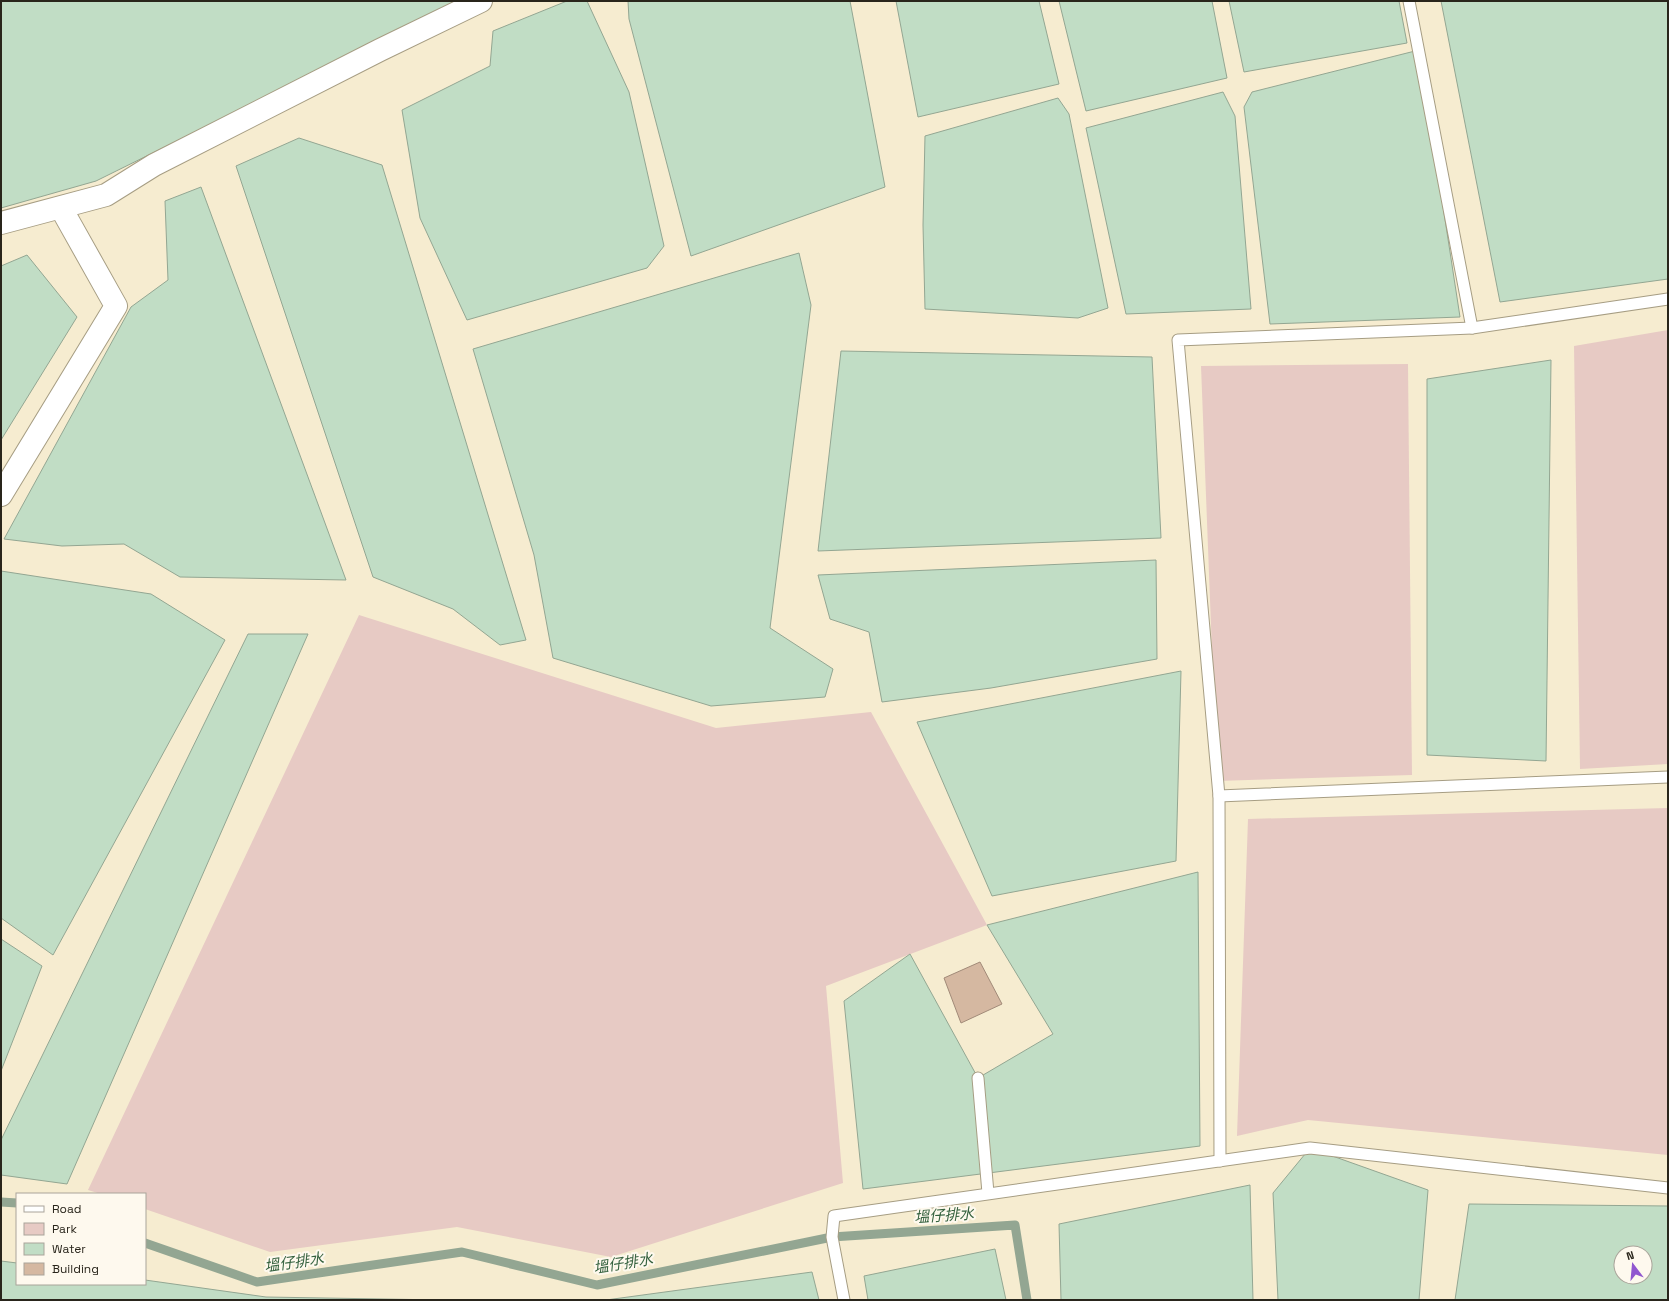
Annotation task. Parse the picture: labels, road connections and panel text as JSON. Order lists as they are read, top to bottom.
{
  "water": ["塭仔排水"],
  "legend": [
    "Road",
    "Park",
    "Water",
    "Building"
  ],
  "north": "top"
}
